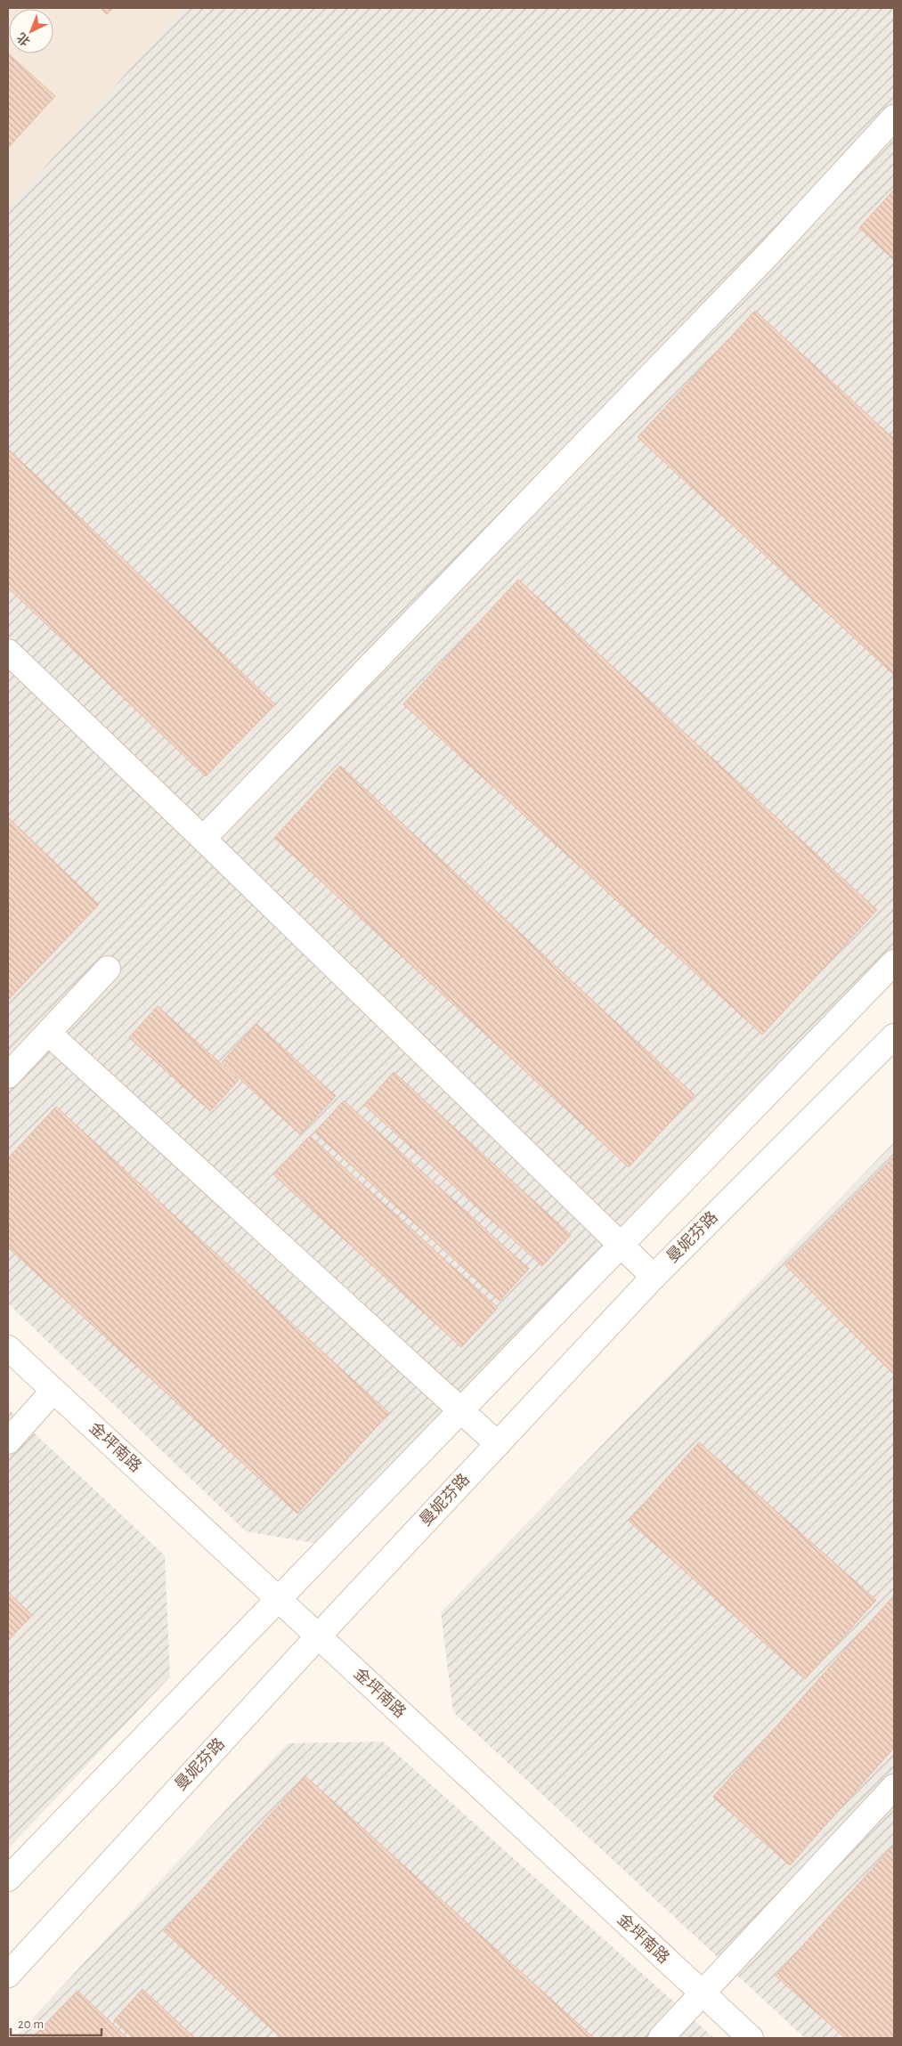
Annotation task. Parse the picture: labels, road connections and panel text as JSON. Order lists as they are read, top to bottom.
{
  "streets": {
    "street": ["曼妮芬路", "金坪南路"]
  },
  "crossings": [
    ["曼妮芬路", "金坪南路"]
  ],
  "scale_bar": "20 m",
  "north": "bottom left"
}
